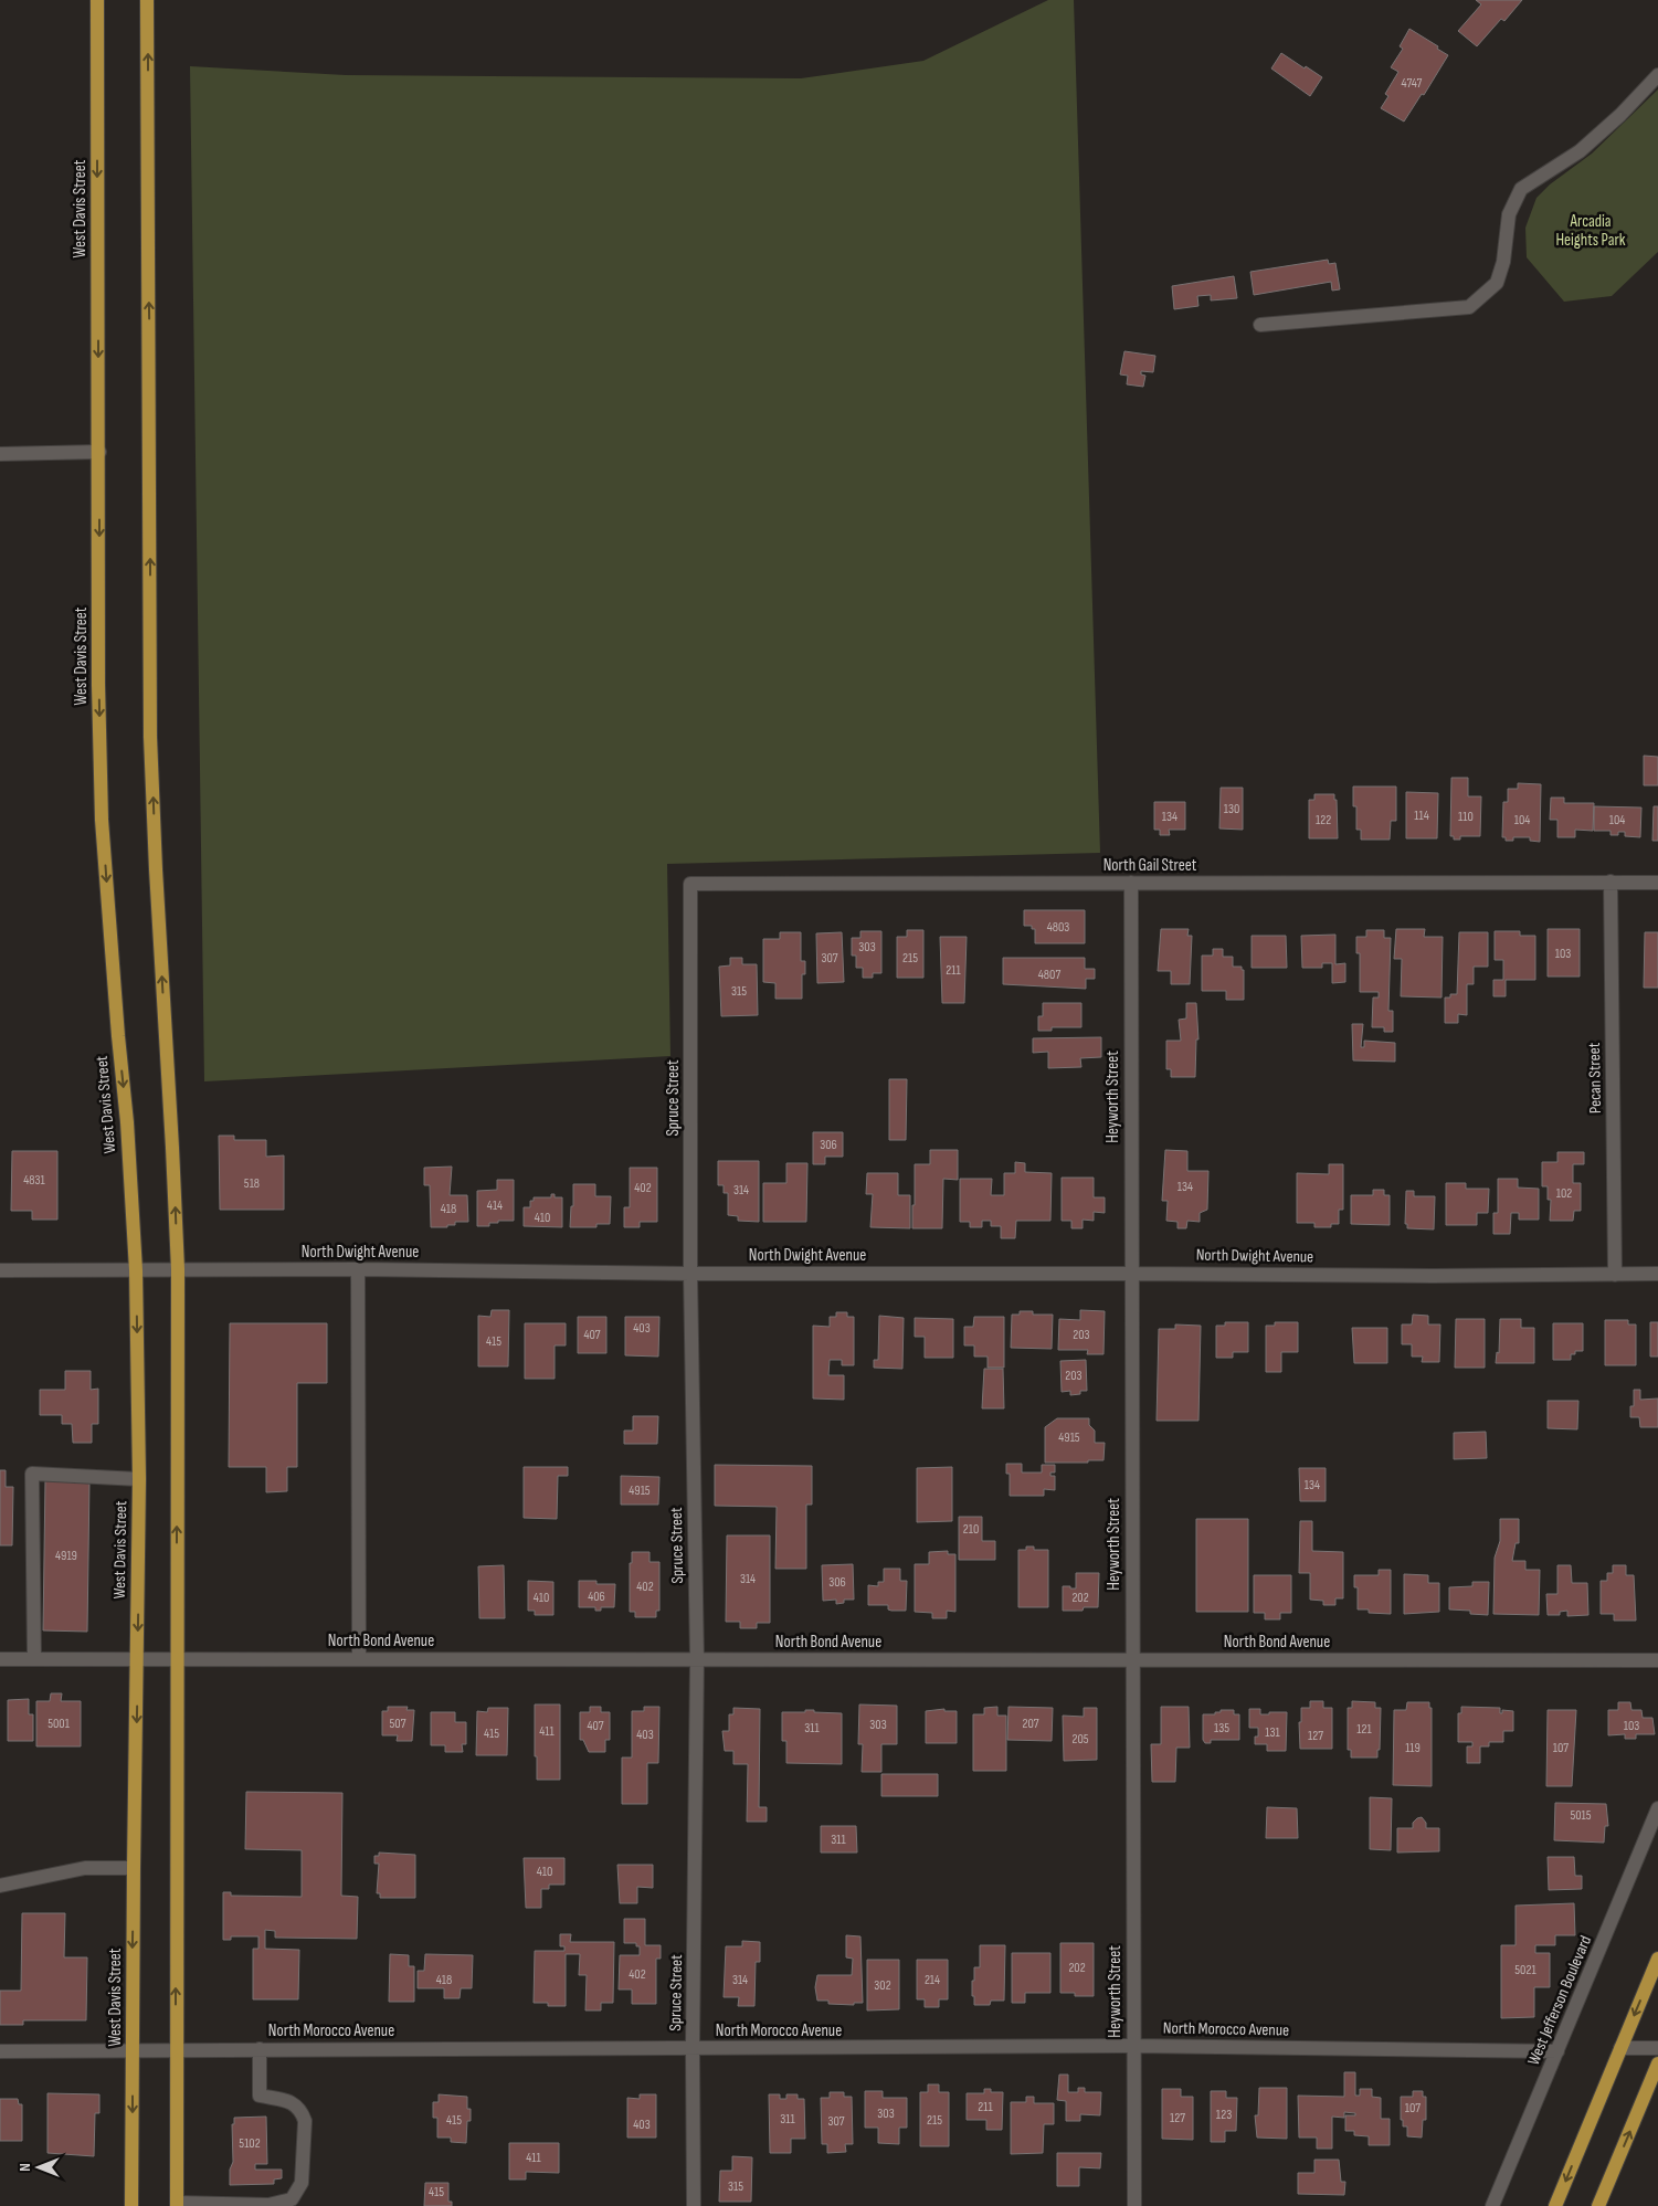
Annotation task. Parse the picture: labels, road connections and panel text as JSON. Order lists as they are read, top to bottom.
{
  "streets": {
    "main road": ["West Davis Street"],
    "street": [
      "North Gail Street",
      "Pecan Street",
      "Heyworth Street",
      "Spruce Street",
      "North Dwight Avenue",
      "North Bond Avenue",
      "West Jefferson Boulevard",
      "North Morocco Avenue"
    ]
  },
  "crossings": [
    ["West Davis Street", "North Dwight Avenue"],
    ["West Davis Street", "North Bond Avenue"],
    ["West Davis Street", "North Morocco Avenue"],
    ["North Gail Street", "Pecan Street"],
    ["North Gail Street", "Heyworth Street"],
    ["North Gail Street", "Spruce Street"],
    ["Pecan Street", "North Dwight Avenue"],
    ["Heyworth Street", "North Dwight Avenue"],
    ["Heyworth Street", "North Bond Avenue"],
    ["Heyworth Street", "North Morocco Avenue"],
    ["Spruce Street", "North Dwight Avenue"],
    ["Spruce Street", "North Bond Avenue"],
    ["Spruce Street", "North Morocco Avenue"],
    ["West Jefferson Boulevard", "North Morocco Avenue"]
  ],
  "parks": ["Arcadia Heights Park"],
  "house_numbers": [
    "4747",
    "130",
    "114",
    "134",
    "110",
    "122",
    "104",
    "104",
    "4803",
    "303",
    "103",
    "307",
    "215",
    "211",
    "4807",
    "315",
    "306",
    "4831",
    "518",
    "134",
    "402",
    "314",
    "102",
    "414",
    "418",
    "410",
    "403",
    "407",
    "203",
    "415",
    "203",
    "4915",
    "134",
    "4915",
    "210",
    "4919",
    "314",
    "306",
    "402",
    "406",
    "410",
    "202",
    "5001",
    "507",
    "207",
    "303",
    "407",
    "103",
    "311",
    "135",
    "121",
    "411",
    "131",
    "415",
    "403",
    "127",
    "205",
    "119",
    "107",
    "5015",
    "311",
    "410",
    "202",
    "5021",
    "402",
    "418",
    "314",
    "214",
    "302",
    "211",
    "107",
    "303",
    "123",
    "127",
    "311",
    "415",
    "215",
    "307",
    "403",
    "5102",
    "411",
    "315",
    "415"
  ],
  "north": "left"
}
